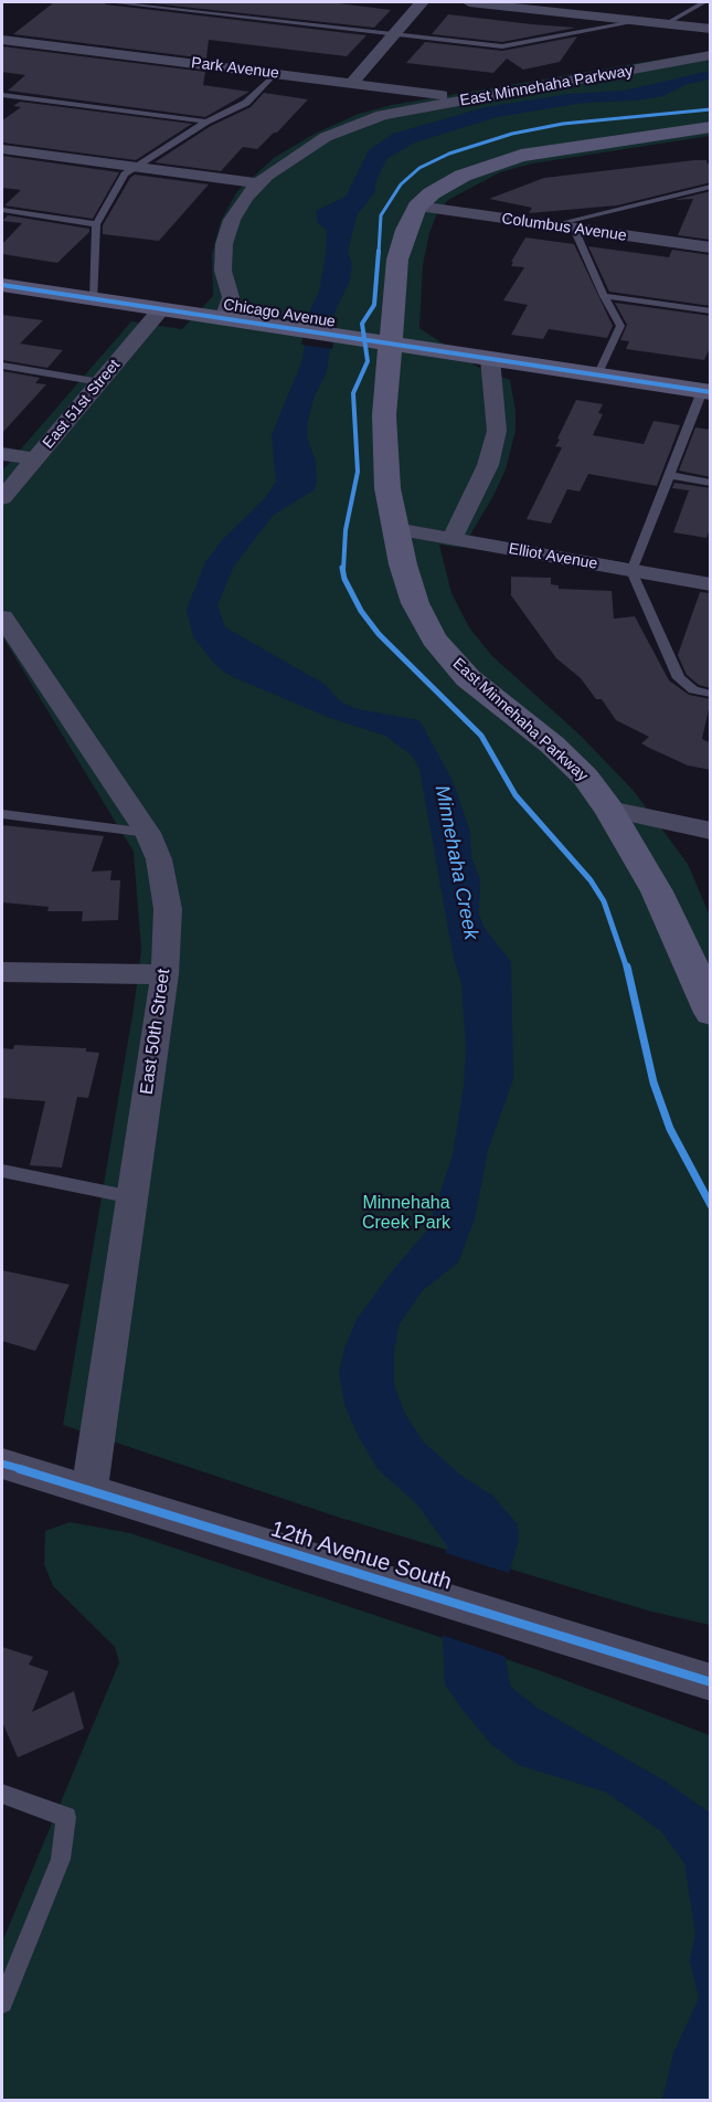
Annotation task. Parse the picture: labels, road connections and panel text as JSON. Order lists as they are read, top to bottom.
{
  "streets": {
    "street": [
      "Park Avenue",
      "East Minnehaha Parkway",
      "Columbus Avenue",
      "Chicago Avenue",
      "East 51st Street",
      "Elliot Avenue",
      "East 50th Street",
      "12th Avenue South"
    ]
  },
  "crossings": [
    ["Park Avenue", "East Minnehaha Parkway"],
    ["East Minnehaha Parkway", "Columbus Avenue"],
    ["East Minnehaha Parkway", "Chicago Avenue"],
    ["East Minnehaha Parkway", "Elliot Avenue"],
    ["Chicago Avenue", "East 51st Street"],
    ["East 50th Street", "12th Avenue South"]
  ],
  "water": ["Minnehaha Creek"],
  "parks": ["Minnehaha Creek Park"]
}
